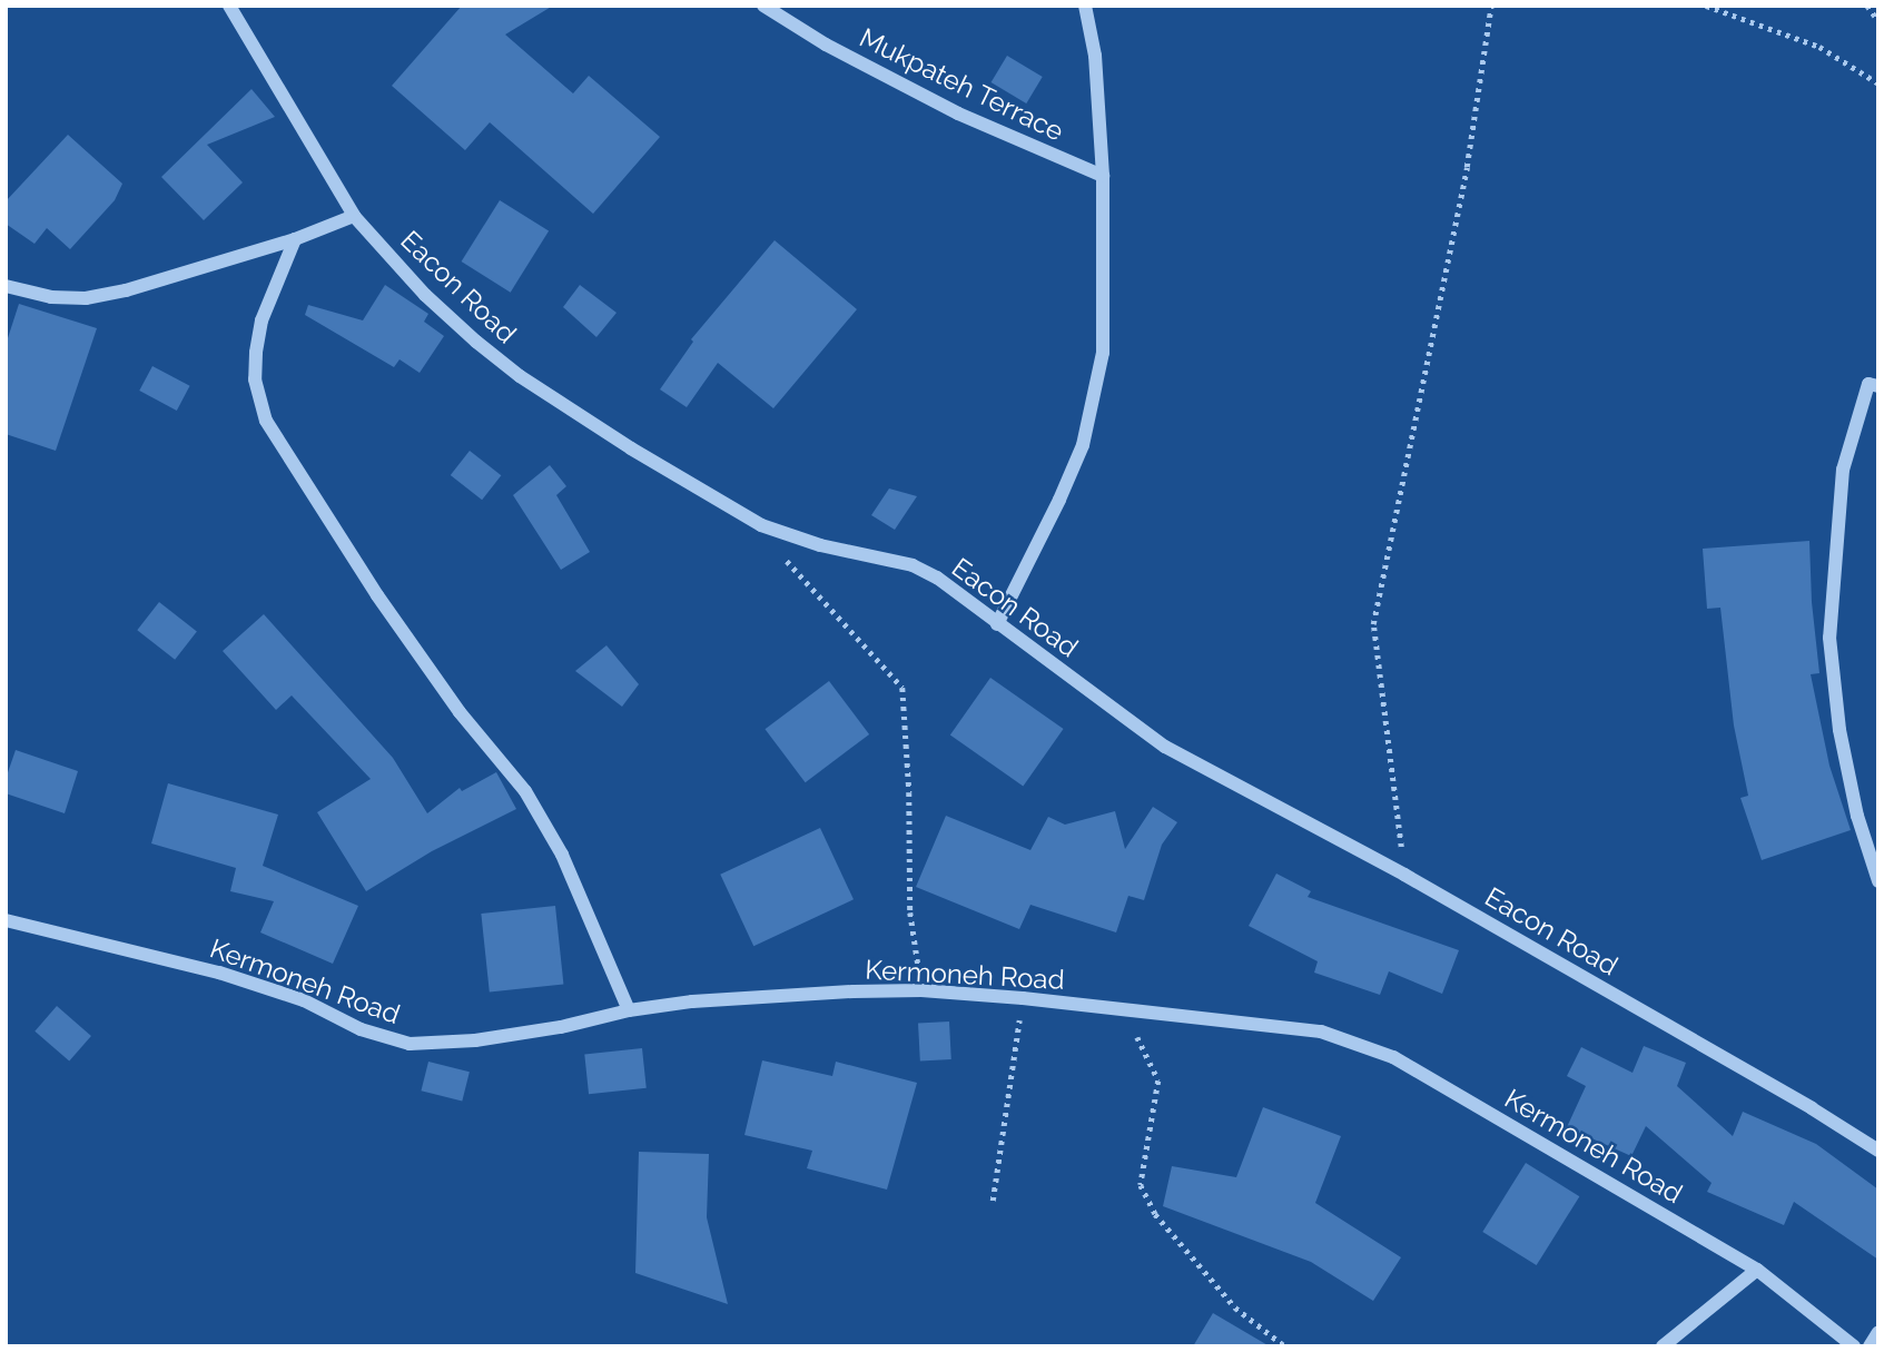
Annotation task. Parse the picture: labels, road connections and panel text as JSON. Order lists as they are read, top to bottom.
{
  "streets": {
    "street": ["Mukpateh Terrace", "Eacon Road", "Kermoneh Road"]
  }
}
